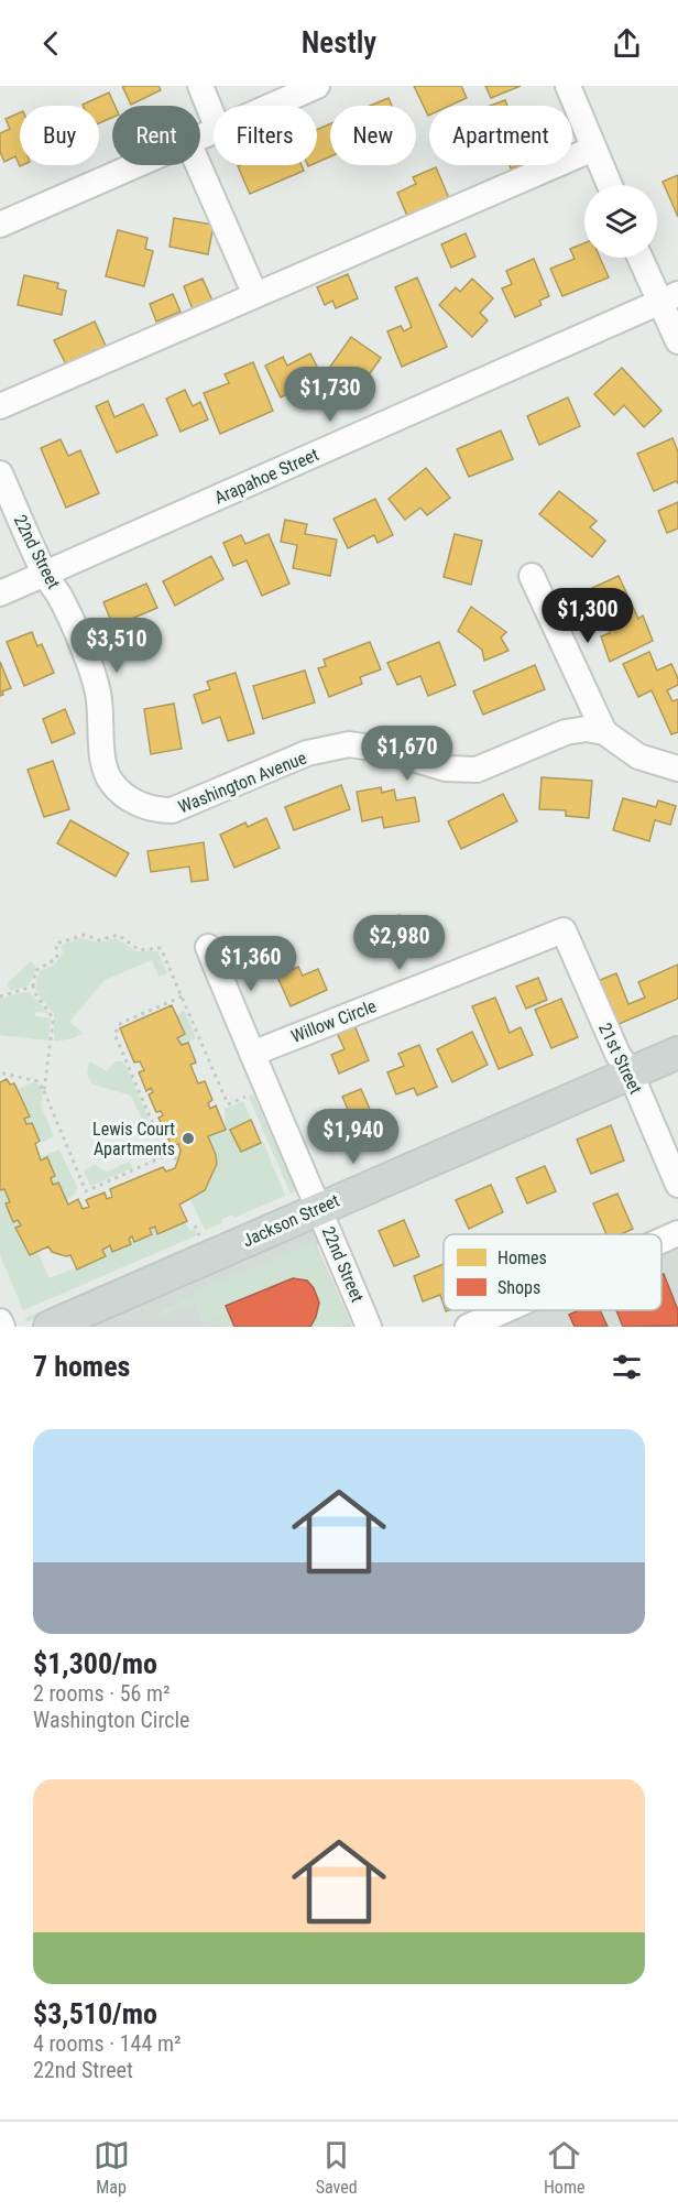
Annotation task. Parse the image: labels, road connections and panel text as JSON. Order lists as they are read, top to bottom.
{
  "streets": {
    "main road": ["Jackson Street"],
    "street": [
      "Arapahoe Street",
      "22nd Street",
      "Washington Avenue",
      "Willow Circle",
      "21st Street"
    ]
  },
  "crossings": [
    ["Arapahoe Street", "22nd Street"],
    ["22nd Street", "Washington Avenue"],
    ["22nd Street", "Willow Circle"],
    ["22nd Street", "Jackson Street"],
    ["Willow Circle", "21st Street"],
    ["21st Street", "Jackson Street"]
  ],
  "places": ["Lewis Court Apartments"],
  "legend": ["Homes", "Shops"],
  "page": {
    "header": "Nestly",
    "chip": [
      "Buy",
      "Rent",
      "Filters",
      "New",
      "Apartment"
    ],
    "price": [
      "$1,730",
      "$1,300",
      "$3,510",
      "$1,670",
      "$2,980",
      "$1,360",
      "$1,940"
    ],
    "heading": "7 homes",
    "list": [
      {
        "name": "$1,300/mo",
        "note": "2 rooms · 56 m² · Washington Circle"
      },
      {
        "name": "$3,510/mo",
        "note": "4 rooms · 144 m² · 22nd Street"
      }
    ],
    "tabs": ["Map", "Saved", "Home"]
  }
}
